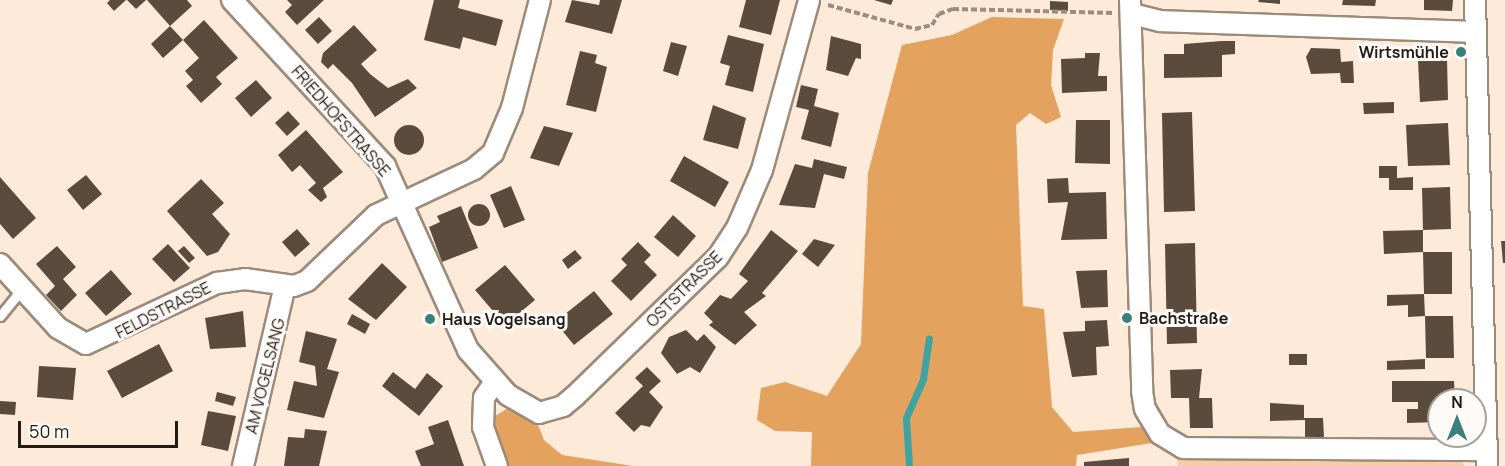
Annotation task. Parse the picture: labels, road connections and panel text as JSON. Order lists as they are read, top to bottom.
{
  "streets": {
    "street": [
      "FRIEDHOFSTRASSE",
      "OSTSTRASSE",
      "FELDSTRASSE",
      "AM VOGELSANG"
    ]
  },
  "crossings": [
    ["FRIEDHOFSTRASSE", "OSTSTRASSE"],
    ["FRIEDHOFSTRASSE", "FELDSTRASSE"],
    ["FELDSTRASSE", "AM VOGELSANG"]
  ],
  "places": ["Wirtsmühle", "Bachstraße", "Haus Vogelsang"],
  "scale_bar": "50 m",
  "north": "top"
}
